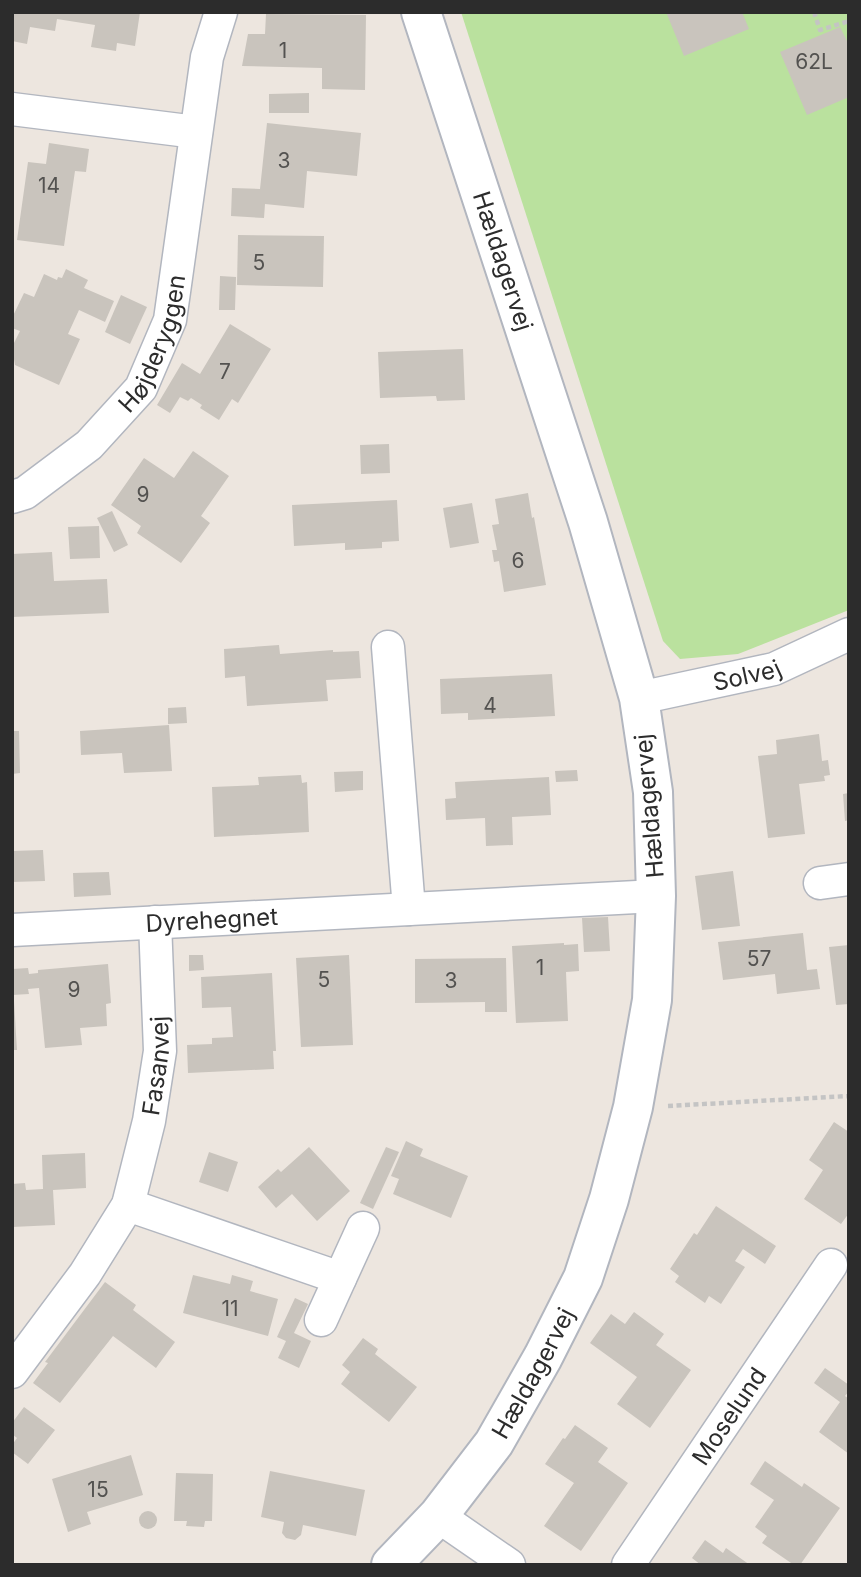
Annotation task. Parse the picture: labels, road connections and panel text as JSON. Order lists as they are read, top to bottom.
{
  "streets": {
    "street": [
      "Hældagervej",
      "Højderyggen",
      "Solvej",
      "Dyrehegnet",
      "Fasanvej",
      "Moselund"
    ]
  },
  "crossings": [
    ["Hældagervej", "Solvej"],
    ["Hældagervej", "Dyrehegnet"],
    ["Dyrehegnet", "Fasanvej"]
  ],
  "house_numbers": [
    "1",
    "62L",
    "3",
    "14",
    "5",
    "7",
    "9",
    "6",
    "4",
    "57",
    "1",
    "5",
    "3",
    "9",
    "11",
    "15"
  ]
}
